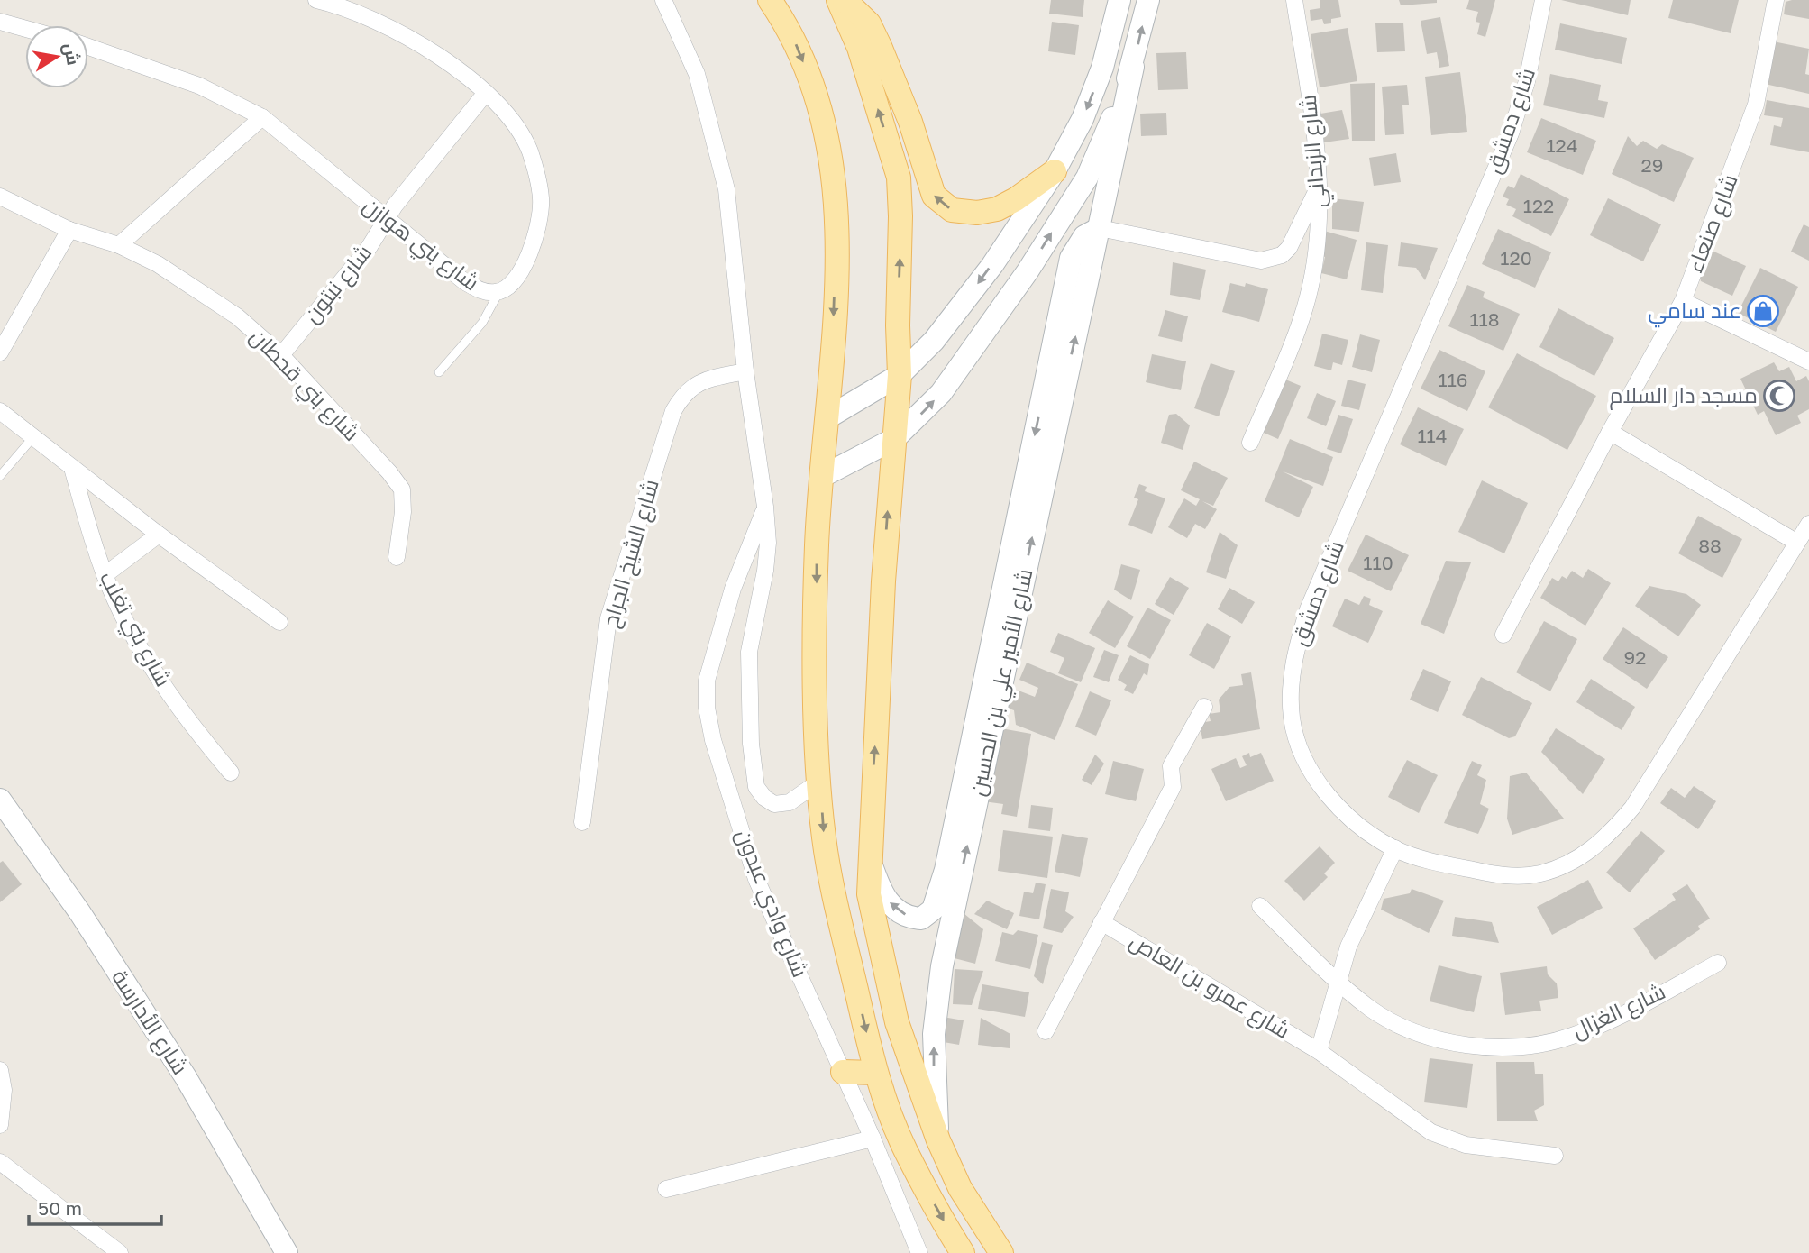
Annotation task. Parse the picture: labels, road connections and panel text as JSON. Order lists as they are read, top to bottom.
{
  "streets": {
    "main road": ["شارع الأمير علي بن الحسين"],
    "street": [
      "شارع دمشق",
      "شارع الزبداني",
      "شارع صنعاء",
      "شارع بني هوازن",
      "شارع نبتون",
      "شارع بني قحطان",
      "شارع الشيخ الجراح",
      "شارع بني تغلب",
      "شارع وادي عبدون",
      "شارع عمرو بن العاص",
      "شارع الغزال",
      "شارع الأدارسة"
    ]
  },
  "crossings": [
    ["شارع دمشق", "شارع عمرو بن العاص"],
    ["شارع بني هوازن", "شارع نبتون"],
    ["شارع نبتون", "شارع بني قحطان"],
    ["شارع عمرو بن العاص", "شارع الغزال"]
  ],
  "places": {
    "shop": ["عند سامي"],
    "mosque": ["مسجد دار السلام"]
  },
  "house_numbers": [
    "124",
    "29",
    "122",
    "120",
    "118",
    "116",
    "114",
    "88",
    "110",
    "92"
  ],
  "scale_bar": "50 m",
  "north": "right"
}
